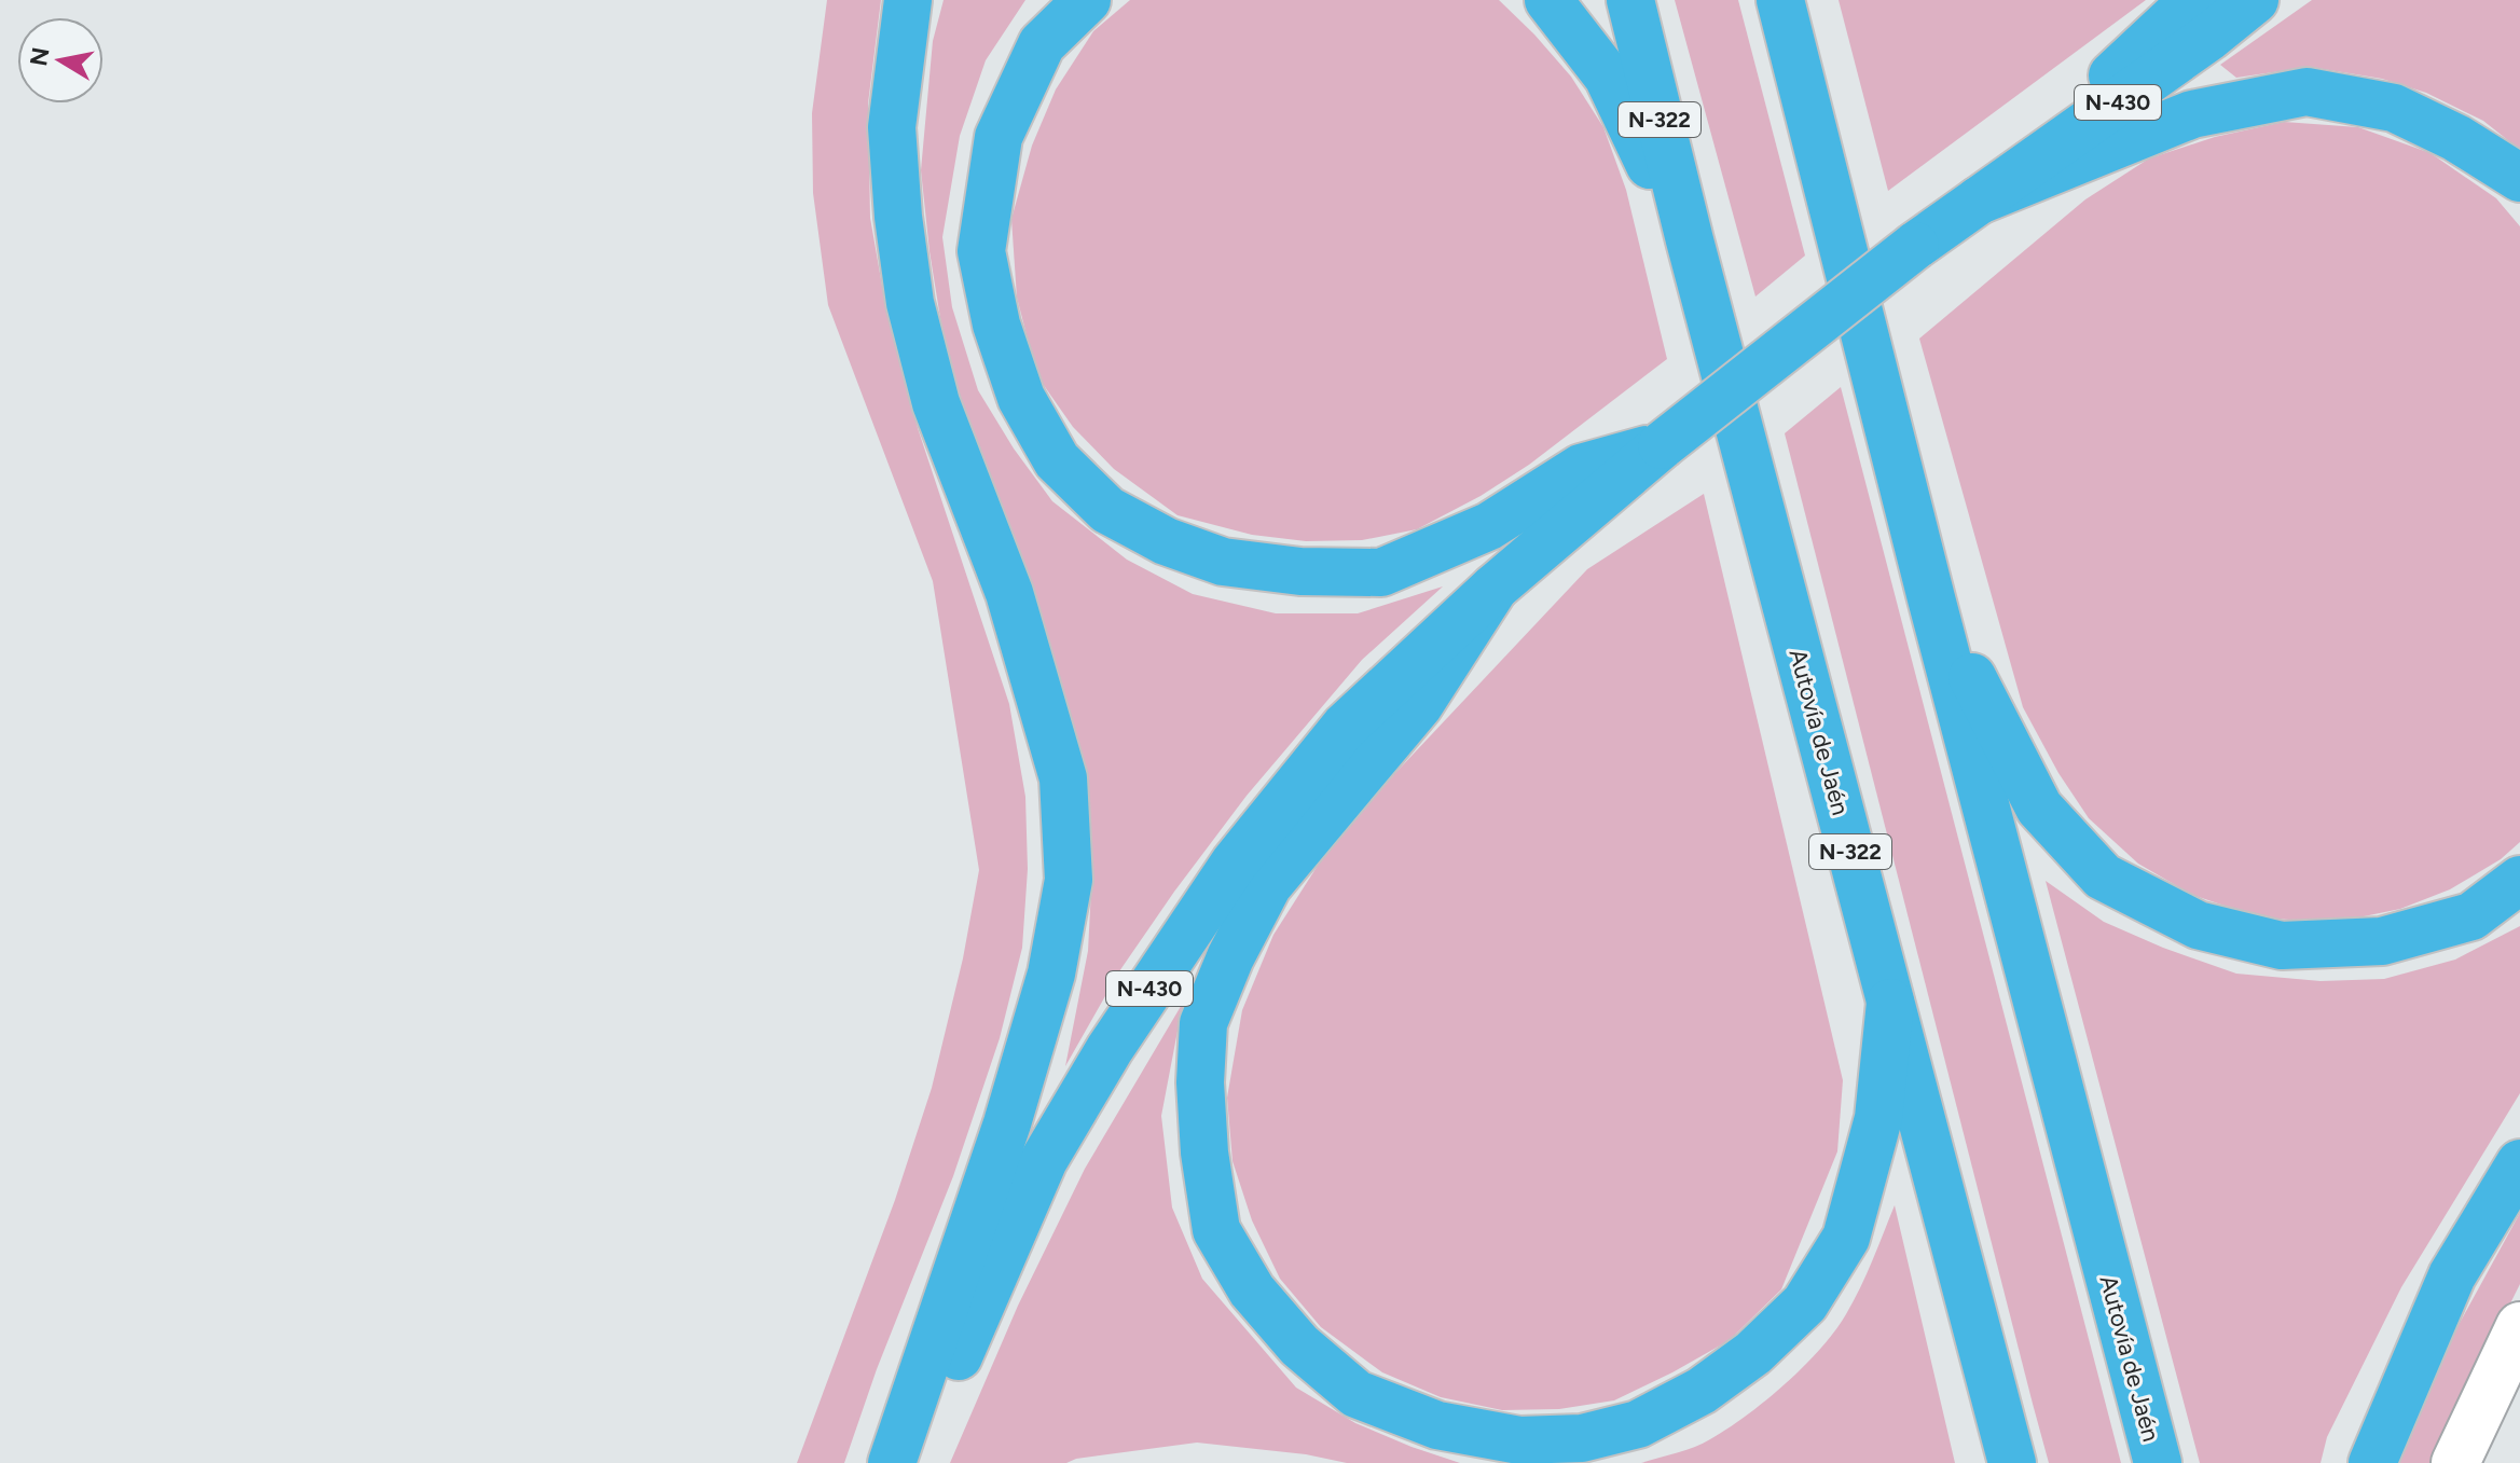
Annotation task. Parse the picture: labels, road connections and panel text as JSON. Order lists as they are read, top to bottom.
{
  "streets": {
    "highway": ["N-430", "N-322", "Autovía de Jaén"]
  },
  "north": "left"
}
